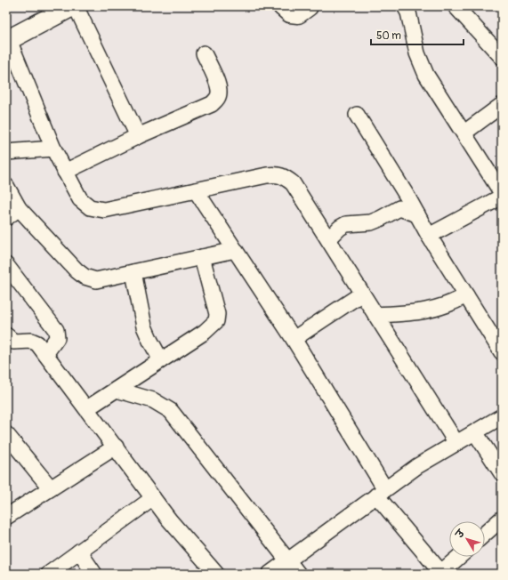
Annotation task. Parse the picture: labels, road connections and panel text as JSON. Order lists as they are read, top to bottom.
{
  "scale_bar": "50 m",
  "north": "top left"
}
